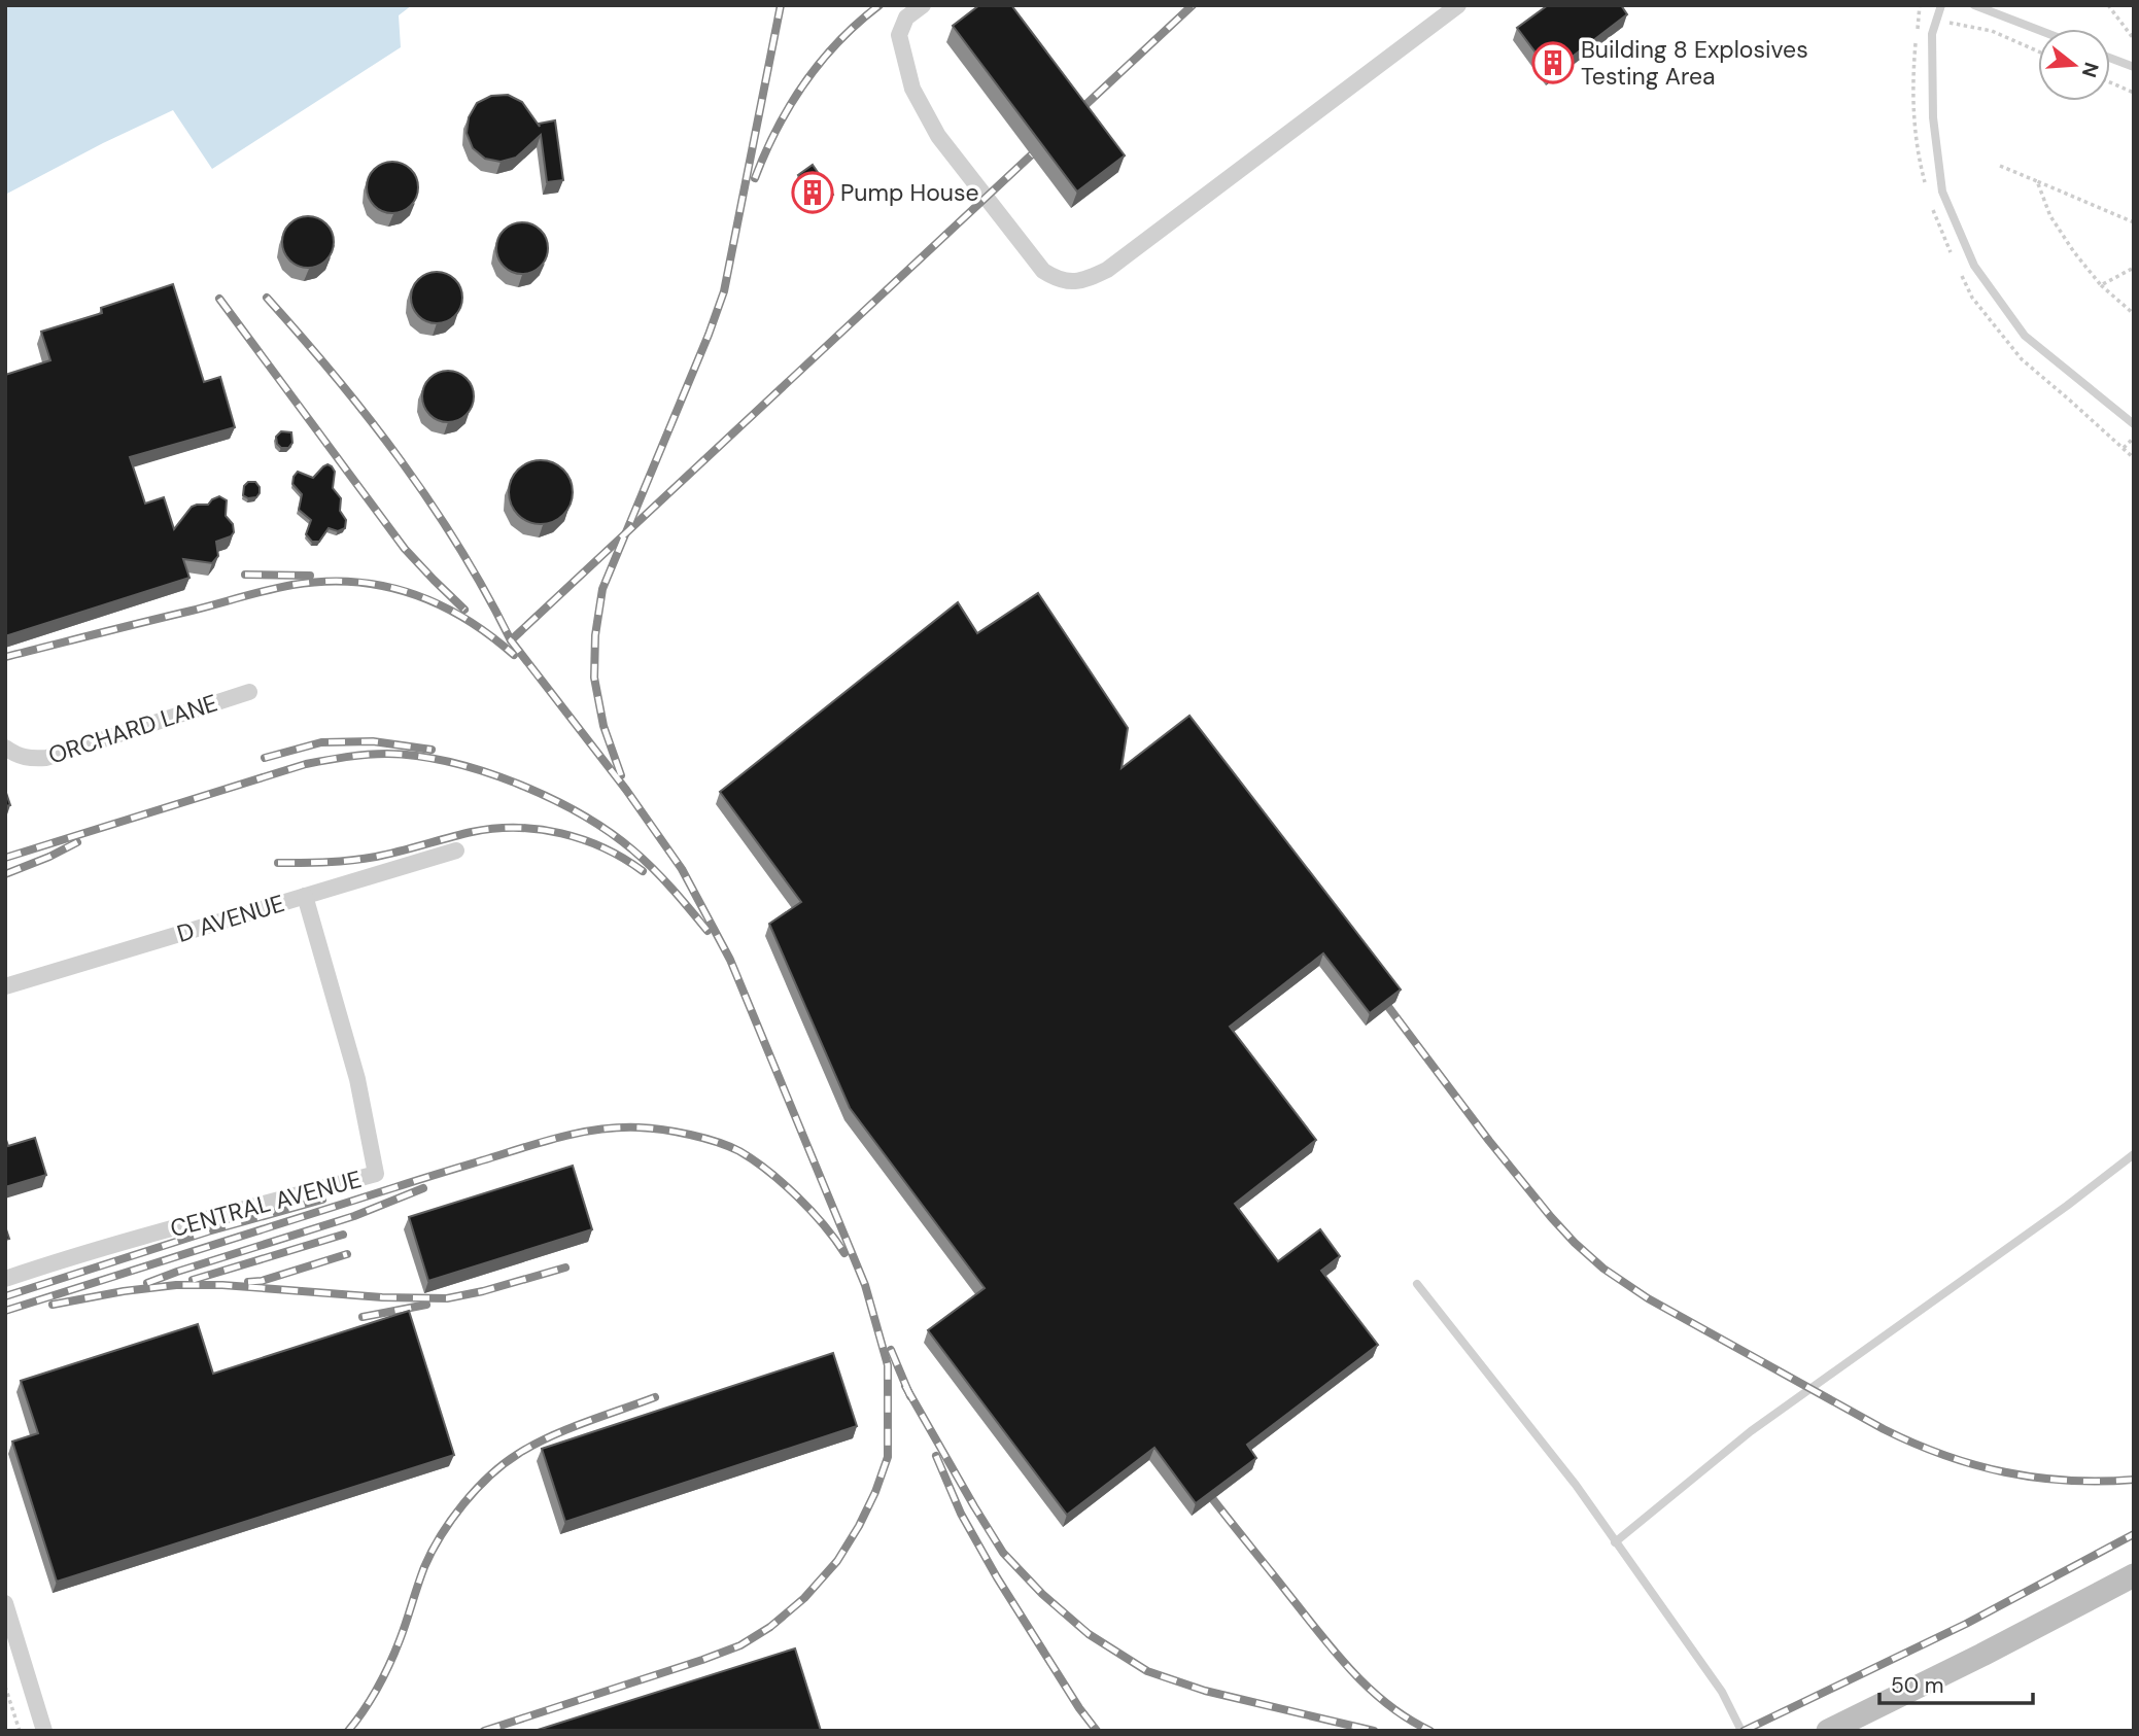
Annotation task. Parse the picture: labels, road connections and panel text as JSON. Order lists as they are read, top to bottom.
{
  "streets": {
    "street": ["ORCHARD LANE", "D AVENUE", "CENTRAL AVENUE"]
  },
  "crossings": [
    ["D AVENUE", "CENTRAL AVENUE"]
  ],
  "places": {
    "building": ["Building 8 Explosives Testing Area", "Pump House"]
  },
  "scale_bar": "50 m",
  "north": "right"
}
